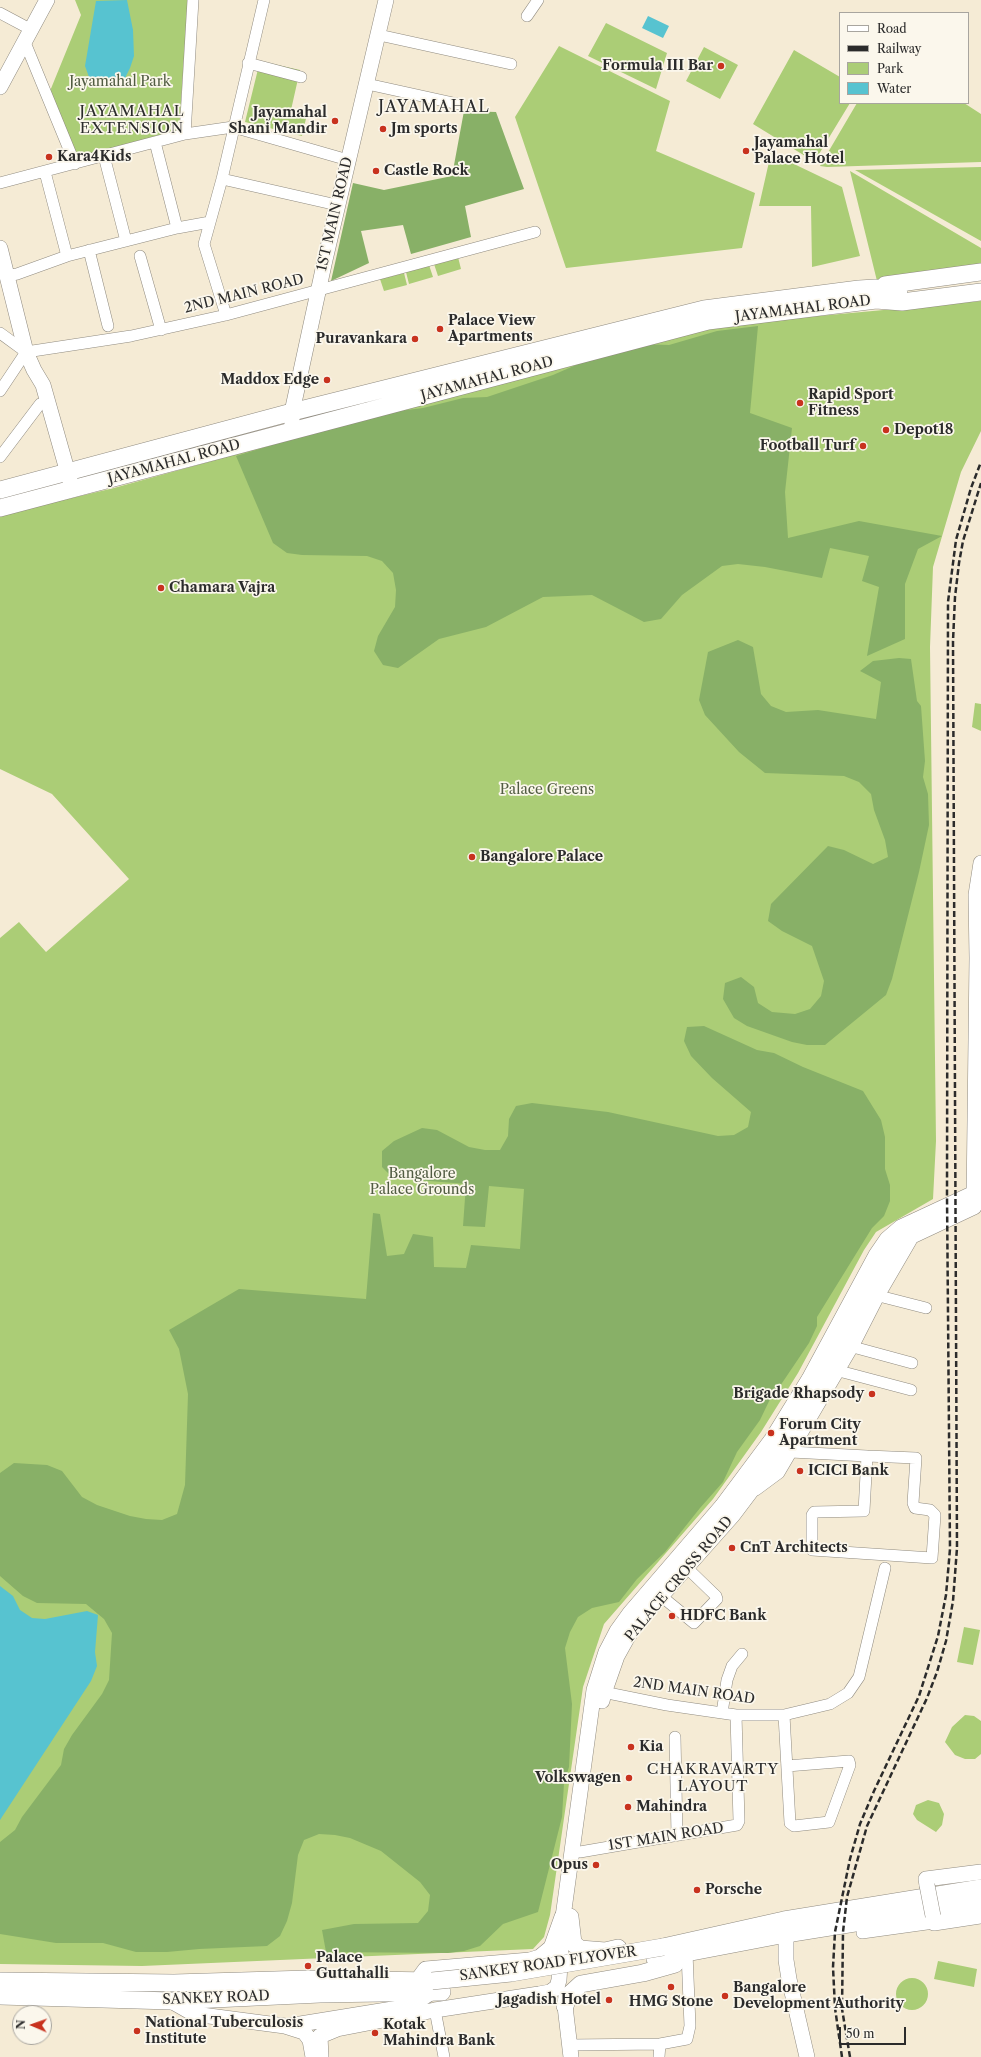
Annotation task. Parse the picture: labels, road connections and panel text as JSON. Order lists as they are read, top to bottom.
{
  "streets": {
    "main road": ["JAYAMAHAL ROAD", "SANKEY ROAD FLYOVER", "SANKEY ROAD"],
    "street": ["1ST MAIN ROAD", "2ND MAIN ROAD", "PALACE CROSS ROAD"]
  },
  "crossings": [
    ["1ST MAIN ROAD", "2ND MAIN ROAD"],
    ["1ST MAIN ROAD", "JAYAMAHAL ROAD"],
    ["1ST MAIN ROAD", "PALACE CROSS ROAD"],
    ["2ND MAIN ROAD", "PALACE CROSS ROAD"],
    ["SANKEY ROAD FLYOVER", "SANKEY ROAD"]
  ],
  "districts": ["JAYAMAHAL", "JAYAMAHAL EXTENSION", "CHAKRAVARTY LAYOUT"],
  "parks": ["Jayamahal Park", "Palace Greens", "Bangalore Palace Grounds"],
  "places": [
    "Formula III Bar",
    "Jayamahal Shani Mandir",
    "Jm sports",
    "Jayamahal Palace Hotel",
    "Kara4Kids",
    "Castle Rock",
    "Palace View Apartments",
    "Puravankara",
    "Maddox Edge",
    "Rapid Sport Fitness",
    "Depot18",
    "Football Turf",
    "Chamara Vajra",
    "Bangalore Palace",
    "Brigade Rhapsody",
    "Forum City Apartment",
    "ICICI Bank",
    "CnT Architects",
    "HDFC Bank",
    "Kia",
    "Volkswagen",
    "Mahindra",
    "Opus",
    "Porsche",
    "Palace Guttahalli",
    "HMG Stone",
    "Bangalore Development Authority",
    "Jagadish Hotel",
    "National Tuberculosis Institute",
    "Kotak Mahindra Bank"
  ],
  "legend": [
    "Road",
    "Railway",
    "Park",
    "Water"
  ],
  "scale_bar": "50 m",
  "north": "left"
}
